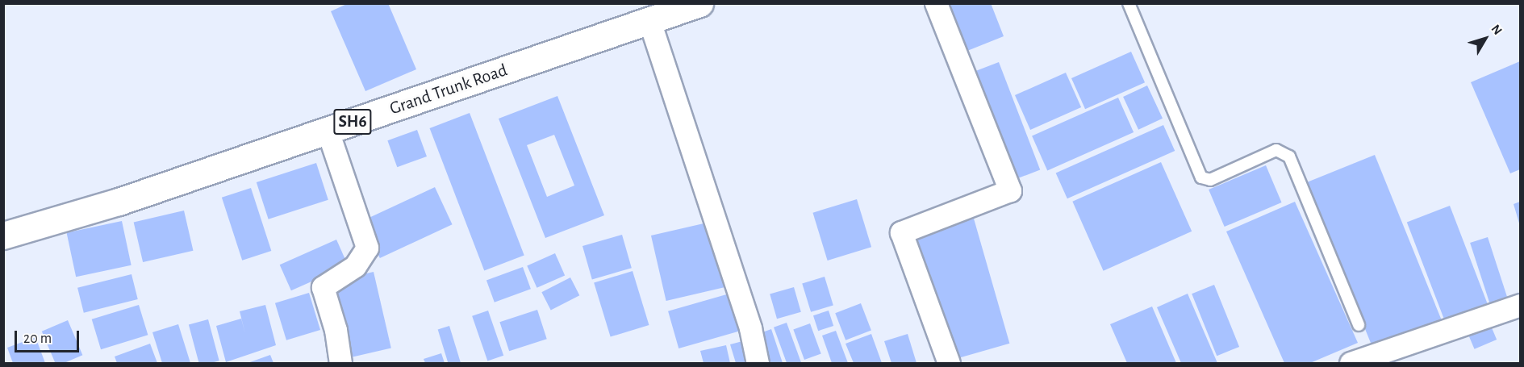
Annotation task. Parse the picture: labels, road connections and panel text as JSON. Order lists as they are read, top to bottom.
{
  "streets": {
    "main road": ["Grand Trunk Road", "SH6"]
  },
  "scale_bar": "20 m",
  "north": "top right"
}
